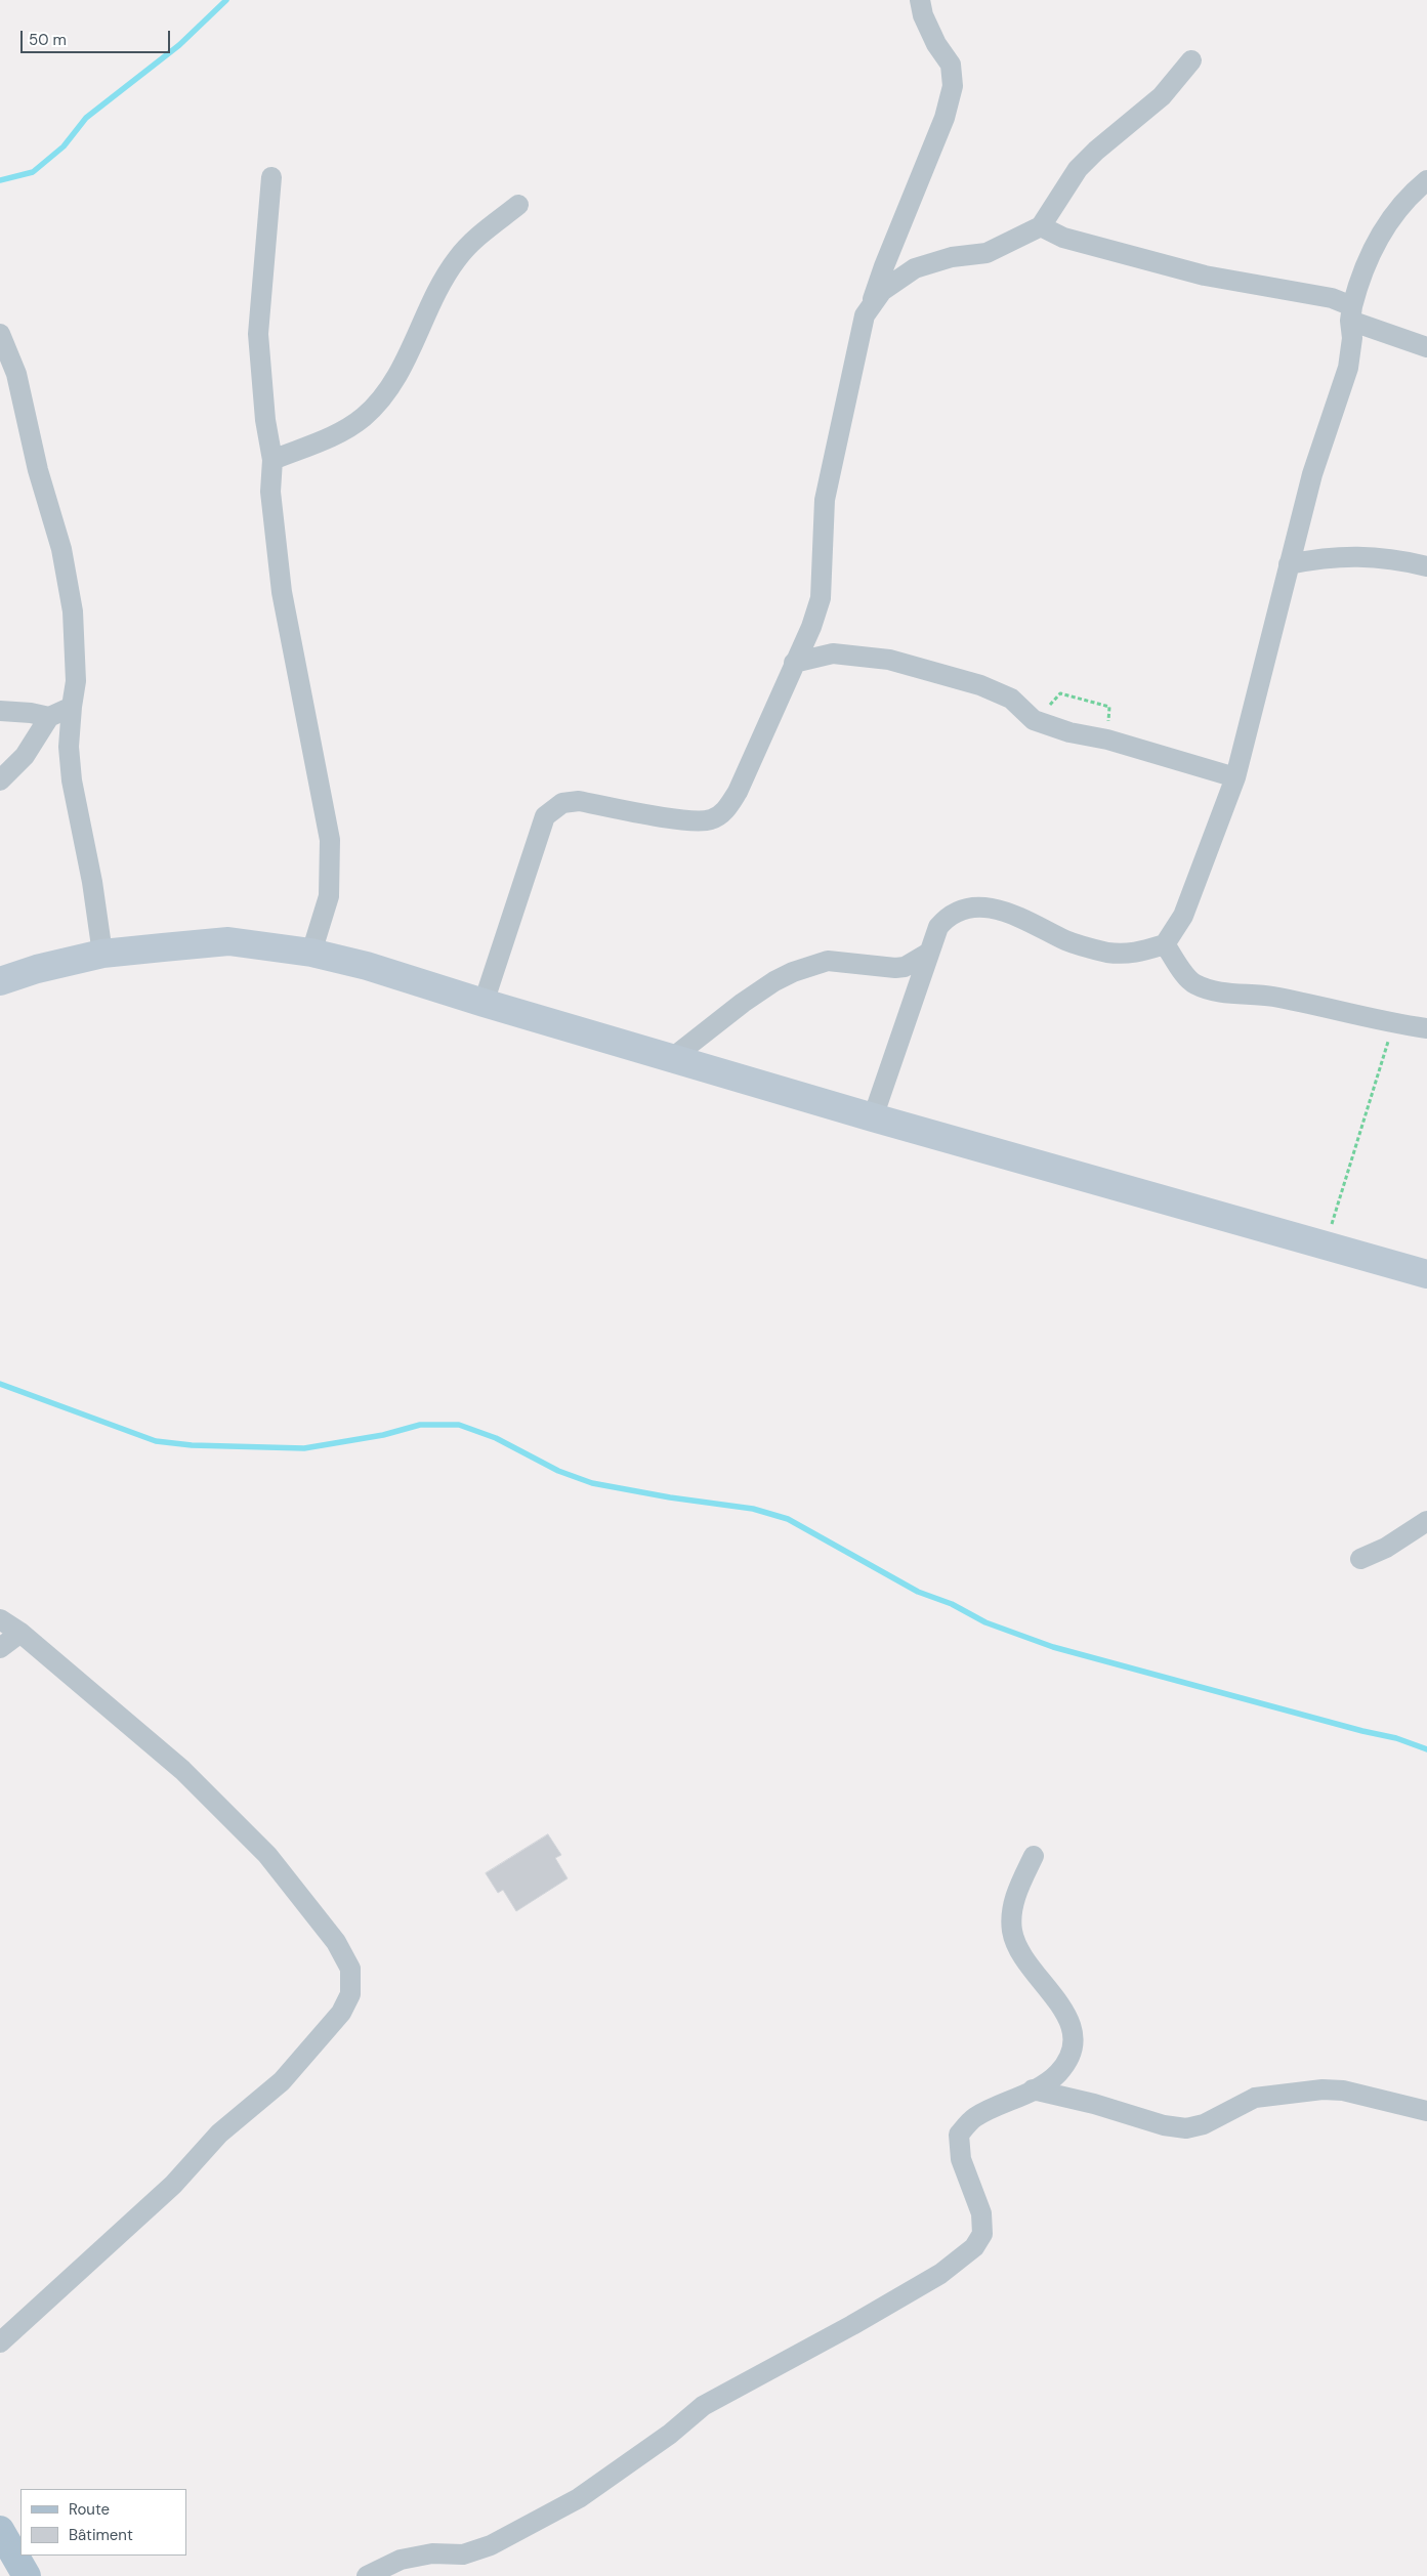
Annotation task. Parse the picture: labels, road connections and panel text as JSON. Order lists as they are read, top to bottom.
{
  "legend": ["Route", "Bâtiment"],
  "scale_bar": "50 m"
}
